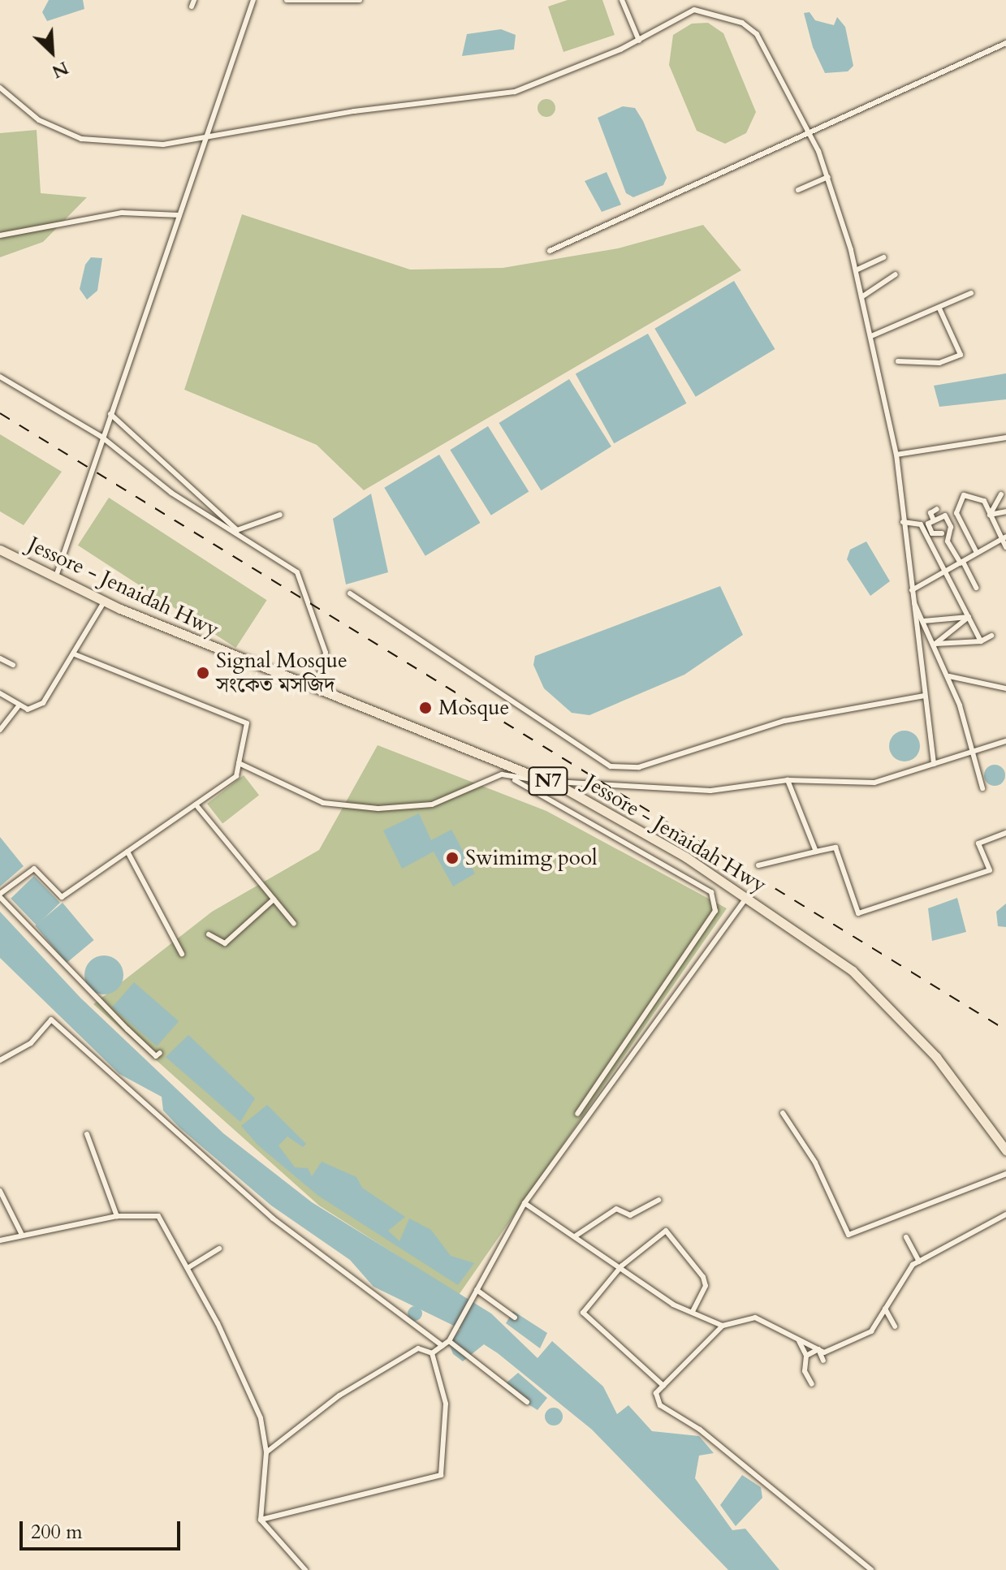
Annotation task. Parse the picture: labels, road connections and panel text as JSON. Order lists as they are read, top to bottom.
{
  "streets": {
    "highway": ["Jessore - Jenaidah Hwy", "N7"]
  },
  "places": ["Signal Mosque সংকেত মসজিদ", "Mosque", "Swimimg pool"],
  "scale_bar": "200 m",
  "north": "bottom right"
}
